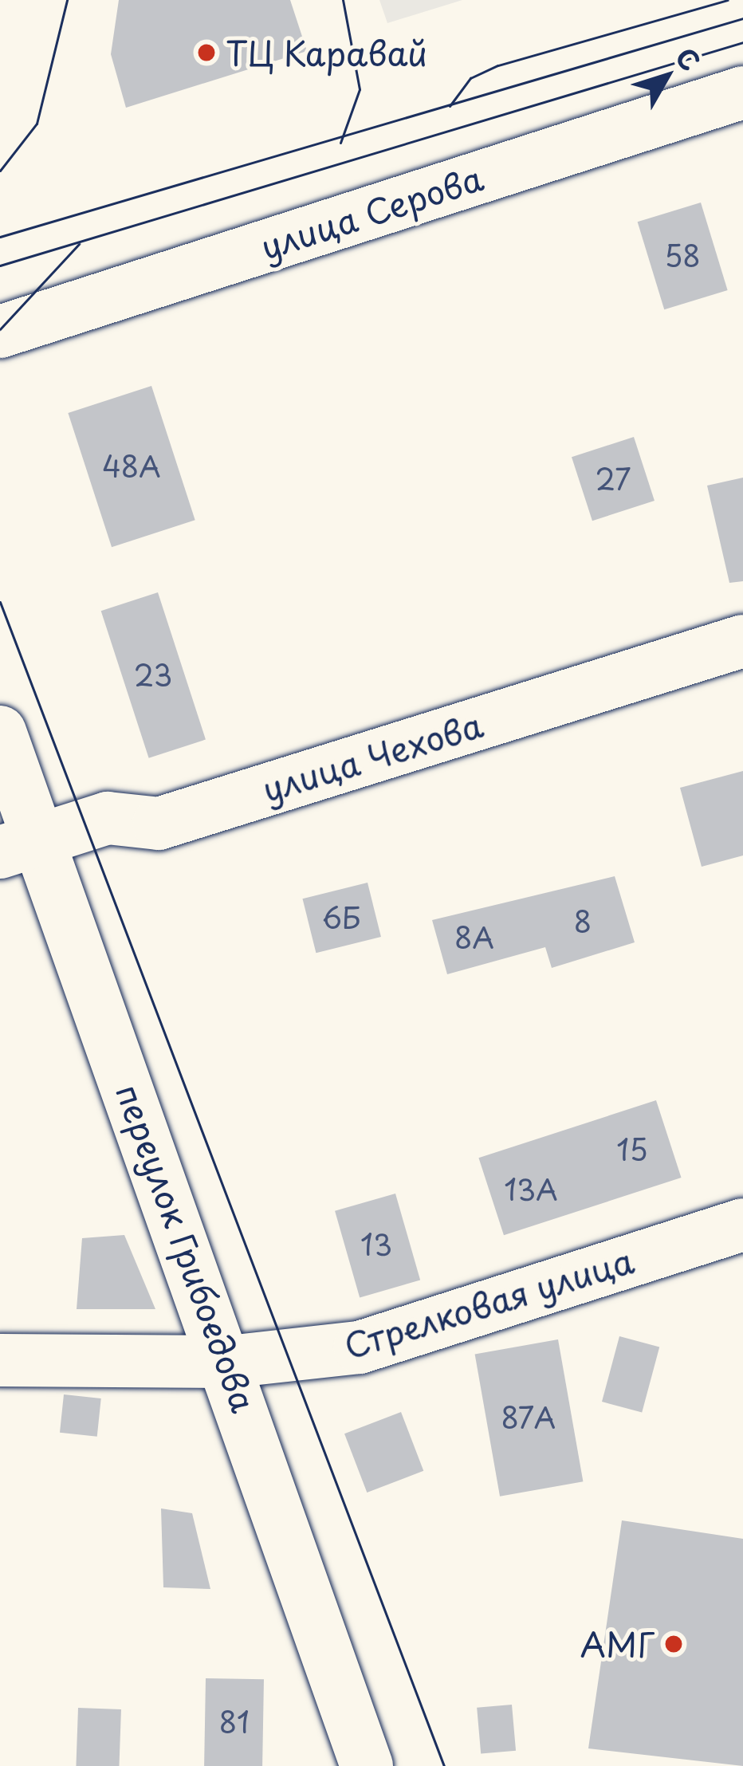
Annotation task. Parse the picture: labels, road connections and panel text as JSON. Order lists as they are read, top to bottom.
{
  "streets": {
    "street": [
      "улица Серова",
      "улица Чехова",
      "переулок Грибоедова",
      "Стрелковая улица"
    ]
  },
  "crossings": [
    ["улица Чехова", "переулок Грибоедова"],
    ["переулок Грибоедова", "Стрелковая улица"]
  ],
  "places": ["ТЦ Каравай", "АМГ"],
  "house_numbers": [
    "58",
    "48А",
    "27",
    "23",
    "6Б",
    "8",
    "8А",
    "15",
    "13А",
    "13",
    "87А",
    "81"
  ],
  "north": "top right"
}
